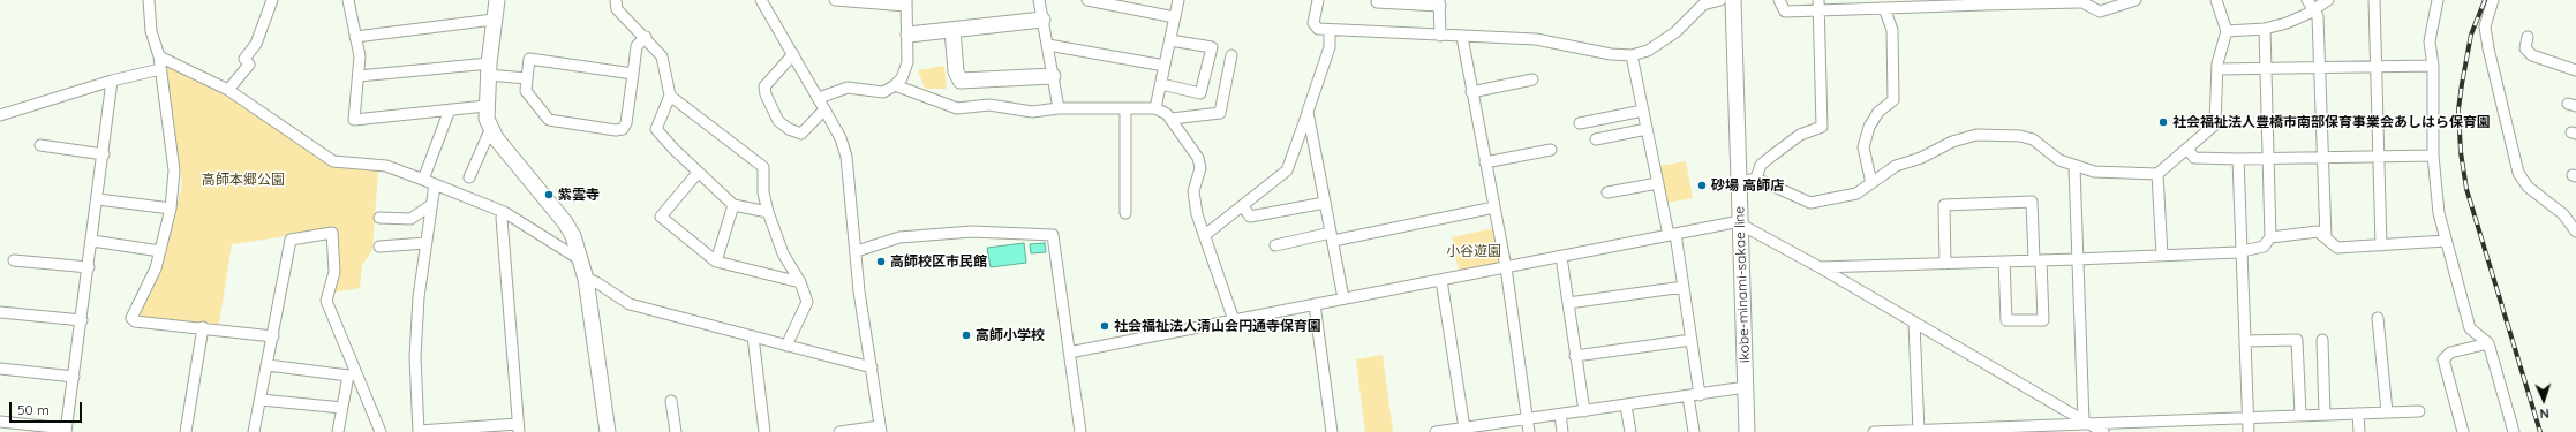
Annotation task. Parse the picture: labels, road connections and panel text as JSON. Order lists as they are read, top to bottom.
{
  "streets": {
    "street": ["ikobe-minami-sakae line"]
  },
  "parks": ["高師本郷公園", "小谷遊園"],
  "places": [
    "社会福祉法人豊橋市南部保育事業会あしはら保育園",
    "砂場 高師店",
    "紫雲寺",
    "高師校区市民館",
    "社会福祉法人清山会円通寺保育園",
    "高師小学校"
  ],
  "scale_bar": "50 m",
  "north": "bottom"
}
